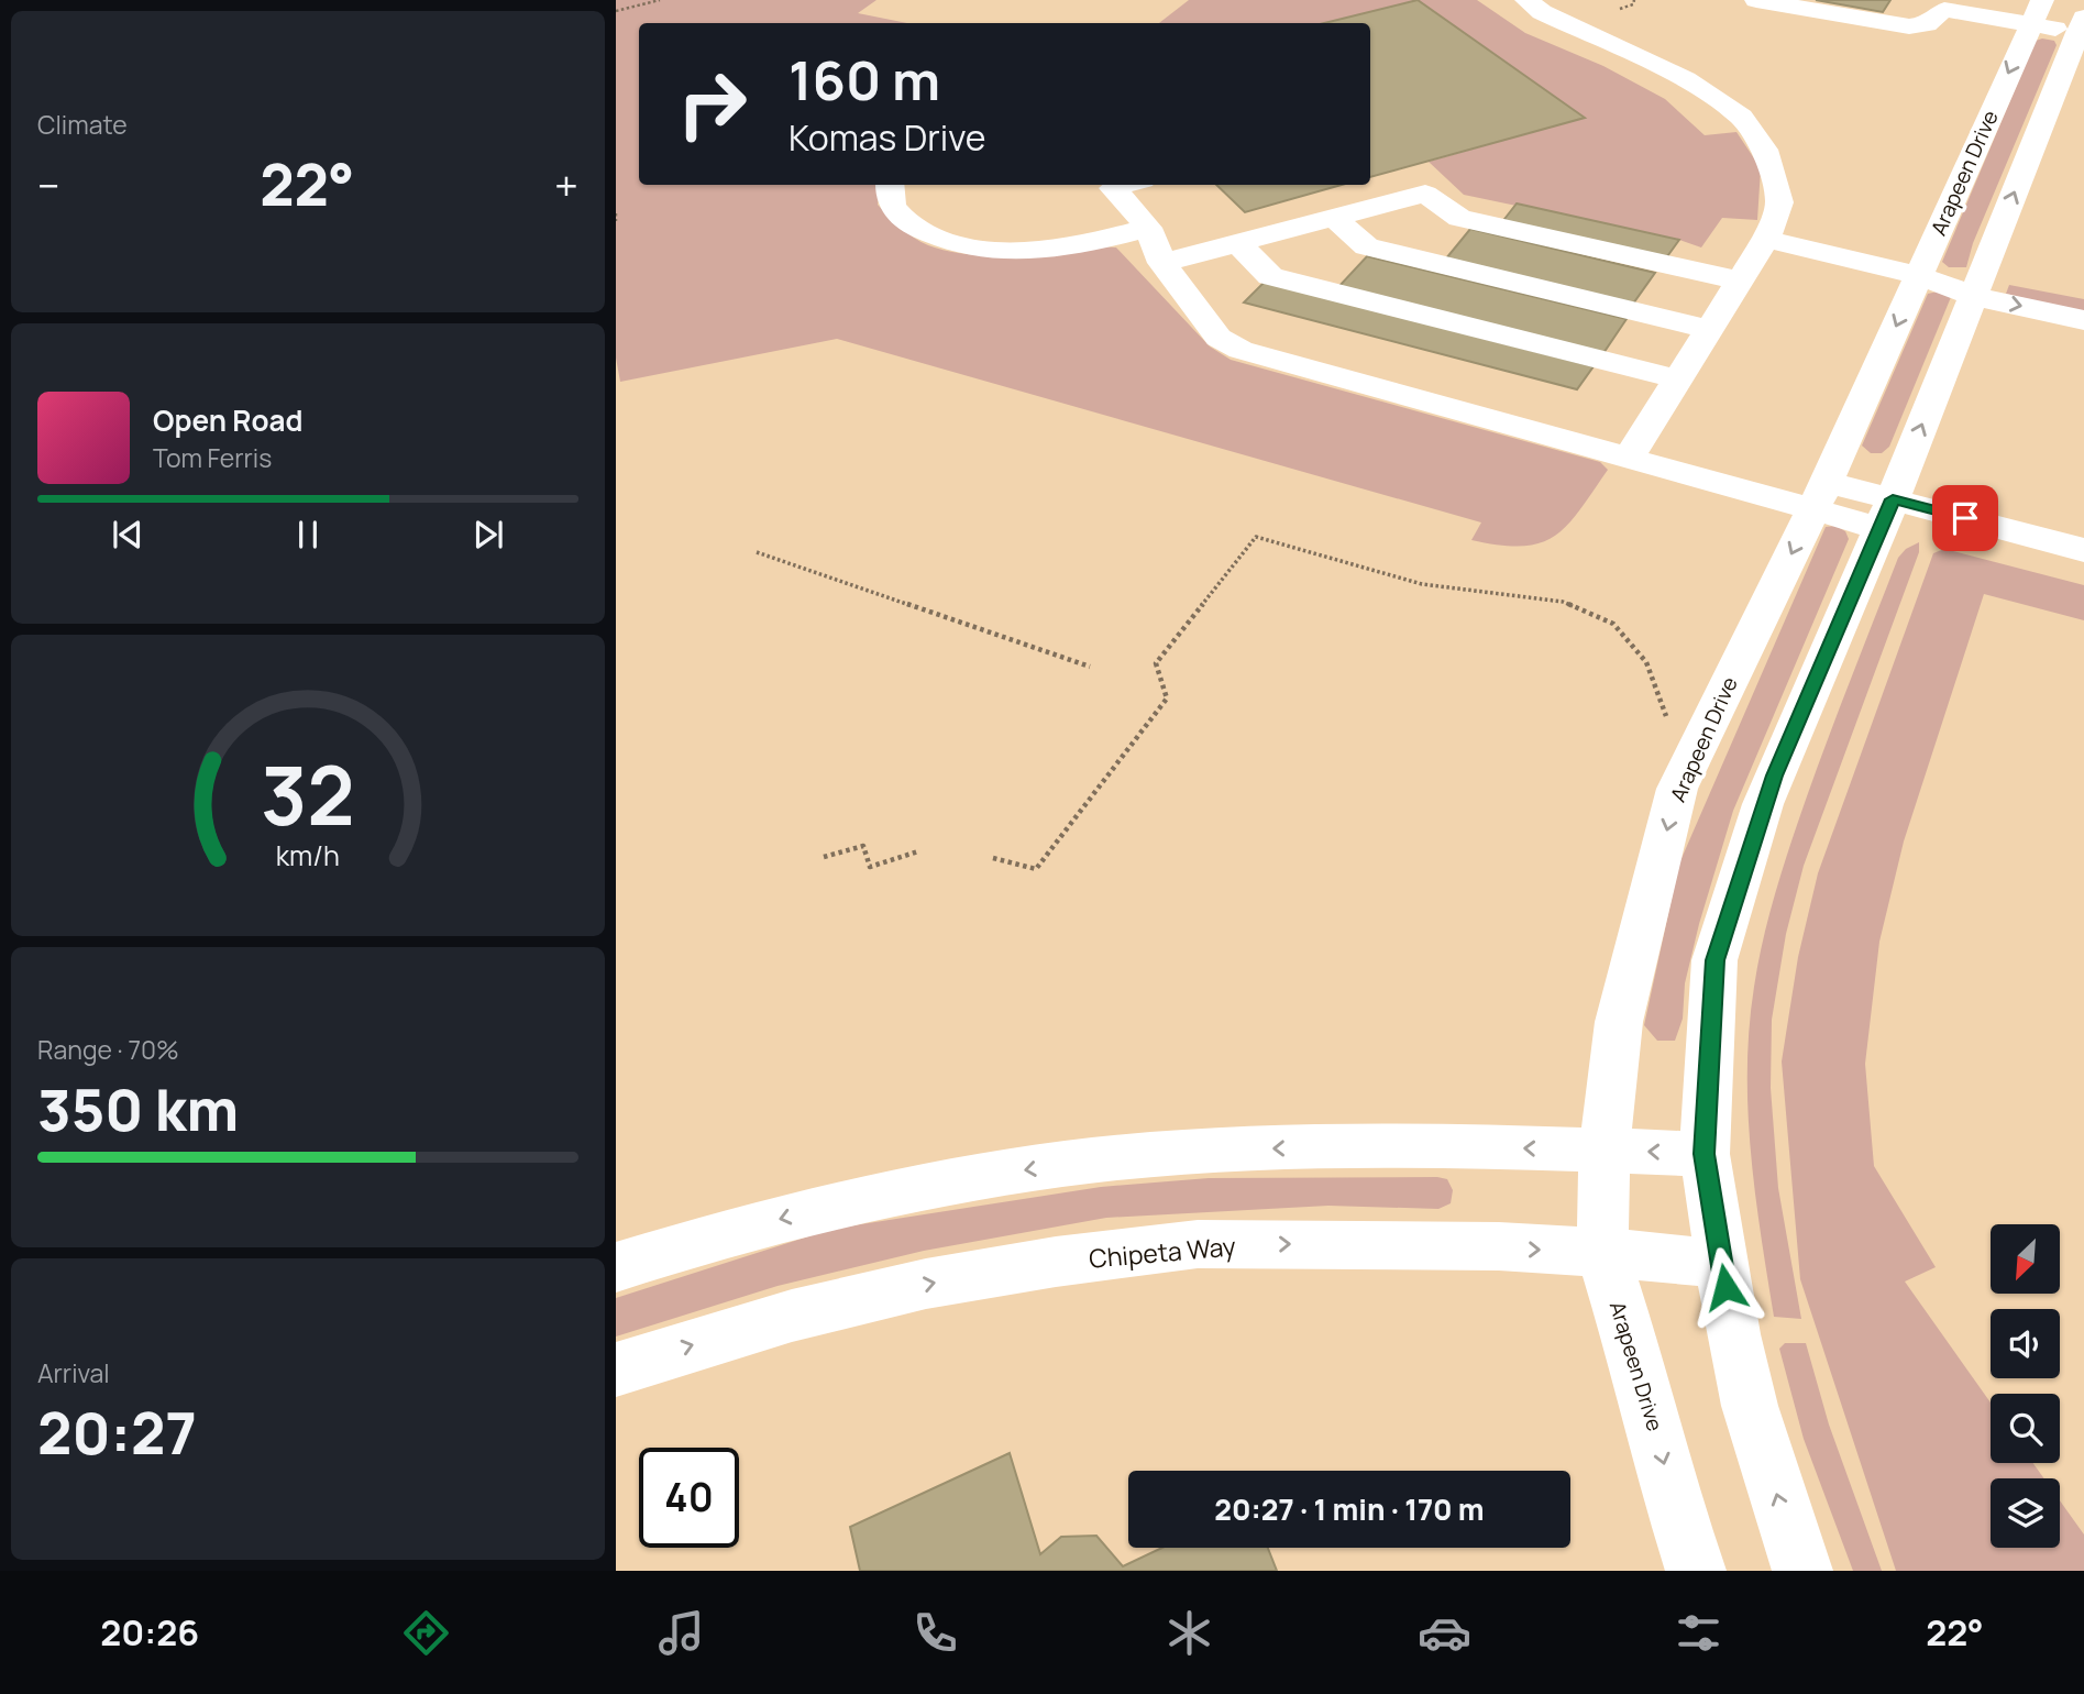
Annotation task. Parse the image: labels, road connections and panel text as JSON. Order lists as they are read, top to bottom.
{
  "streets": {
    "street": ["Arapeen Drive", "Chipeta Way"]
  },
  "crossings": [
    ["Arapeen Drive", "Chipeta Way"]
  ],
  "north": "bottom left",
  "page": {
    "tile": [
      "Climate",
      ["Range · 70%", "350 km"],
      ["Arrival", "20:27"]
    ],
    "turn": ["160 m", "Komas Drive"],
    "heat": ["−", "22°", "+"],
    "song": ["Open Road", "Tom Ferris"],
    "limit": "40",
    "trip": "20:27 · 1 min · 170 m",
    "tabs": ["20:26", "22°"],
    "gauge": ["32", "km/h"]
  }
}
